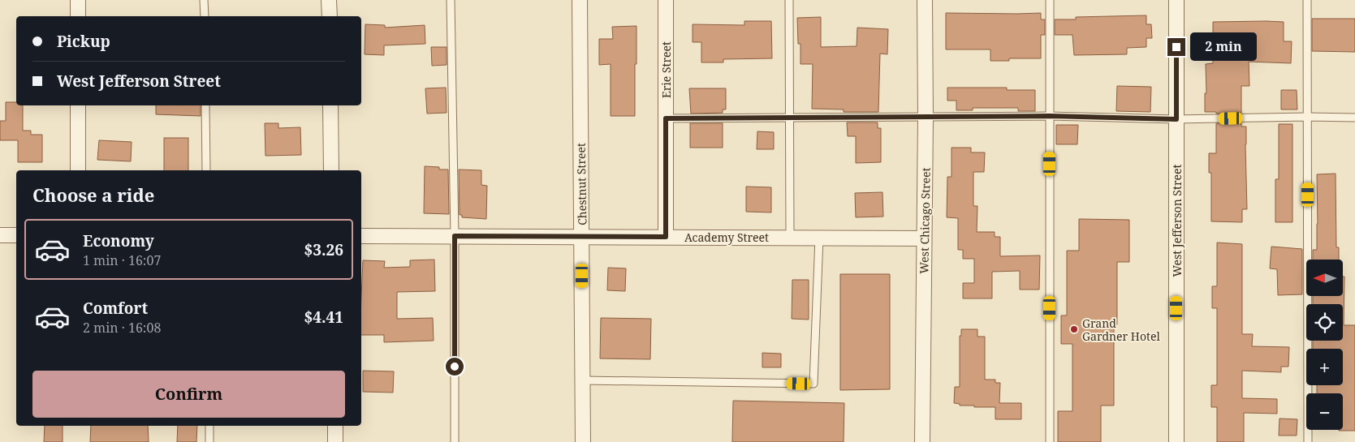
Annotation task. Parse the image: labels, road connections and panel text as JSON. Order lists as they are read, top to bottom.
{
  "streets": {
    "street": [
      "Erie Street",
      "Chestnut Street",
      "West Chicago Street",
      "West Jefferson Street",
      "Academy Street"
    ]
  },
  "crossings": [
    ["Erie Street", "Academy Street"],
    ["Chestnut Street", "Academy Street"],
    ["West Chicago Street", "Academy Street"]
  ],
  "places": ["Grand Gardner Hotel"],
  "north": "left",
  "page": {
    "banner": ["Pickup", "West Jefferson Street"],
    "bubble": "2 min",
    "heading": "Choose a ride",
    "list": [
      {
        "name": "Economy",
        "note": "1 min · 16:07",
        "value": "$3.26"
      },
      {
        "name": "Comfort",
        "note": "2 min · 16:08",
        "value": "$4.41"
      }
    ],
    "map_buttons": ["+", "−"],
    "buttons": "Confirm"
  }
}
